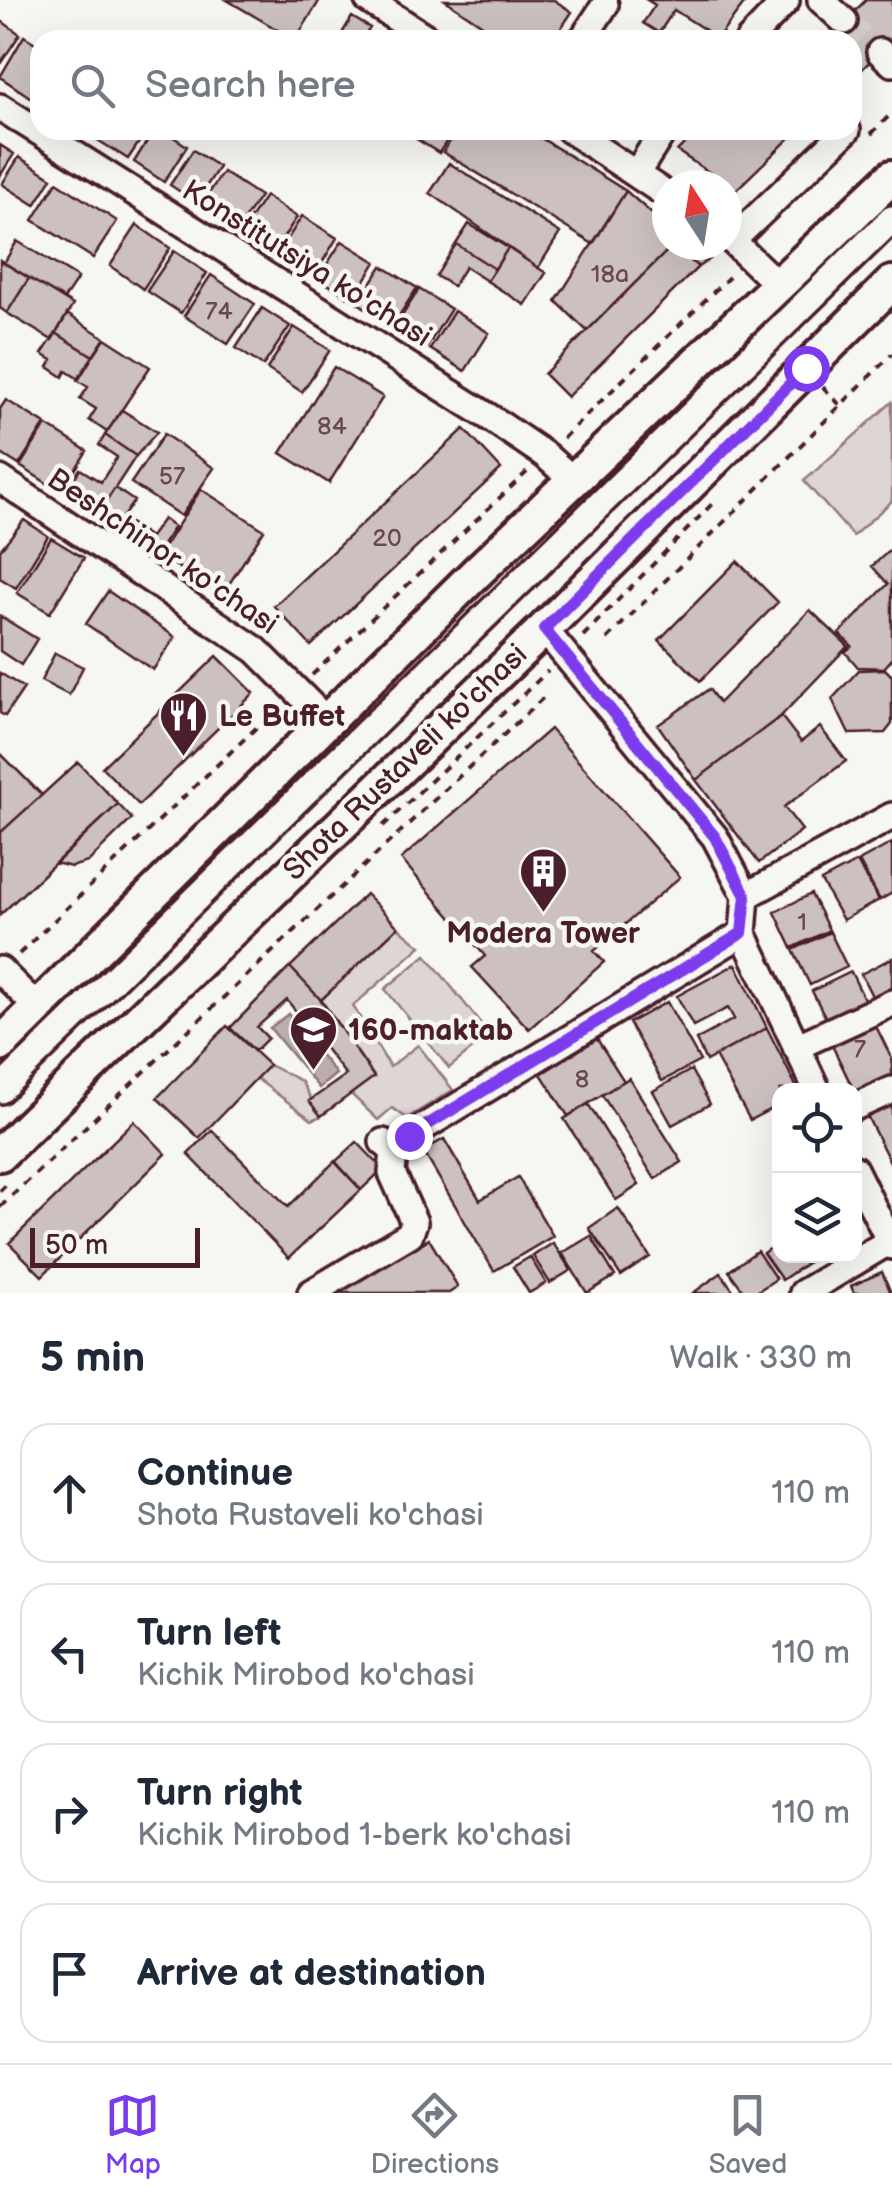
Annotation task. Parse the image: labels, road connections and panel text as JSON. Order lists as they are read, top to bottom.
{
  "streets": {
    "main road": ["Shota Rustaveli ko'chasi"],
    "street": ["Konstitutsiya ko'chasi", "Beshchinor ko'chasi"]
  },
  "places": {
    "restaurant": ["Le Buffet"],
    "building": ["Modera Tower"],
    "school or university": ["160-maktab"]
  },
  "house_numbers": [
    "18a",
    "74",
    "84",
    "57",
    "20",
    "1",
    "7",
    "8"
  ],
  "scale_bar": "50 m",
  "north": "top",
  "page": {
    "search": "Search here",
    "scale": "50 m",
    "heading": ["5 min", "Walk · 330 m"],
    "list": [
      ["Continue", "Shota Rustaveli ko'chasi", "110 m"],
      ["Turn left", "Kichik Mirobod ko'chasi", "110 m"],
      ["Turn right", "Kichik Mirobod 1-berk ko'chasi", "110 m"],
      "Arrive at destination"
    ],
    "nav": ["Map", "Directions", "Saved"]
  }
}
